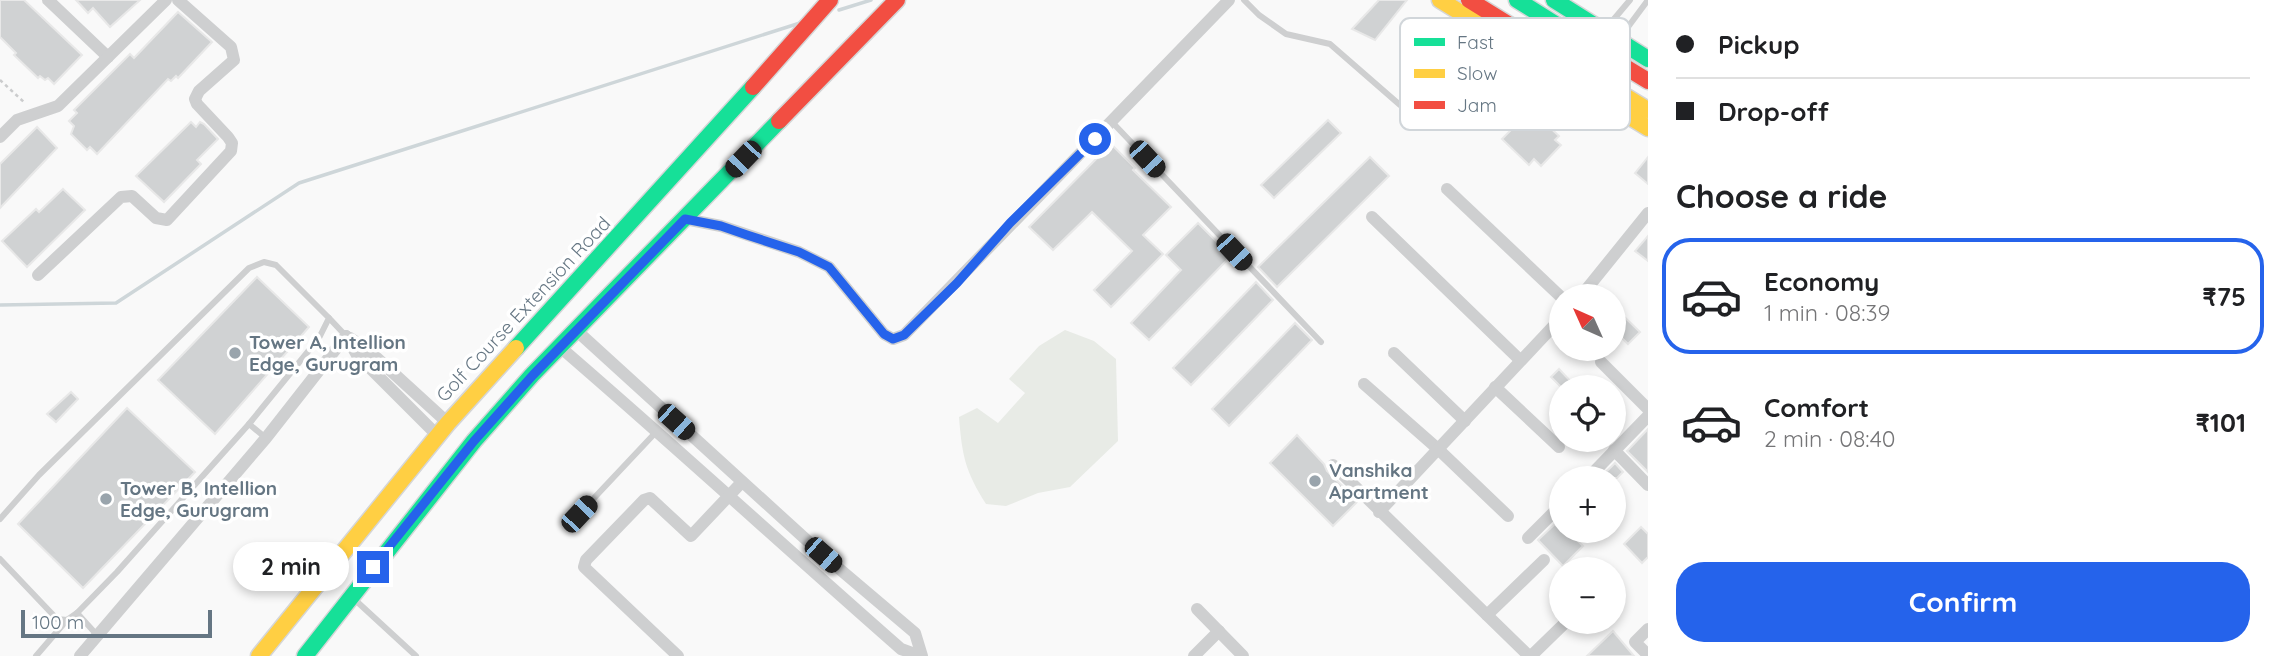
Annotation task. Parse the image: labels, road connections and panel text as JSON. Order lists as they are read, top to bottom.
{
  "streets": {
    "main road": ["Golf Course Extension Road"]
  },
  "places": ["Tower A, Intellion Edge, Gurugram", "Vanshika Apartment", "Tower B, Intellion Edge, Gurugram"],
  "legend": ["Fast", "Slow", "Jam"],
  "scale_bar": "100 m",
  "north": "top left",
  "page": {
    "banner": ["Pickup", "Drop-off"],
    "heading": "Choose a ride",
    "list": [
      {
        "name": "Economy",
        "note": "1 min · 08:39",
        "value": "₹75"
      },
      {
        "name": "Comfort",
        "note": "2 min · 08:40",
        "value": "₹101"
      }
    ],
    "map_buttons": ["+", "−"],
    "bubble": "2 min",
    "buttons": "Confirm",
    "scale": "100 m"
  }
}
